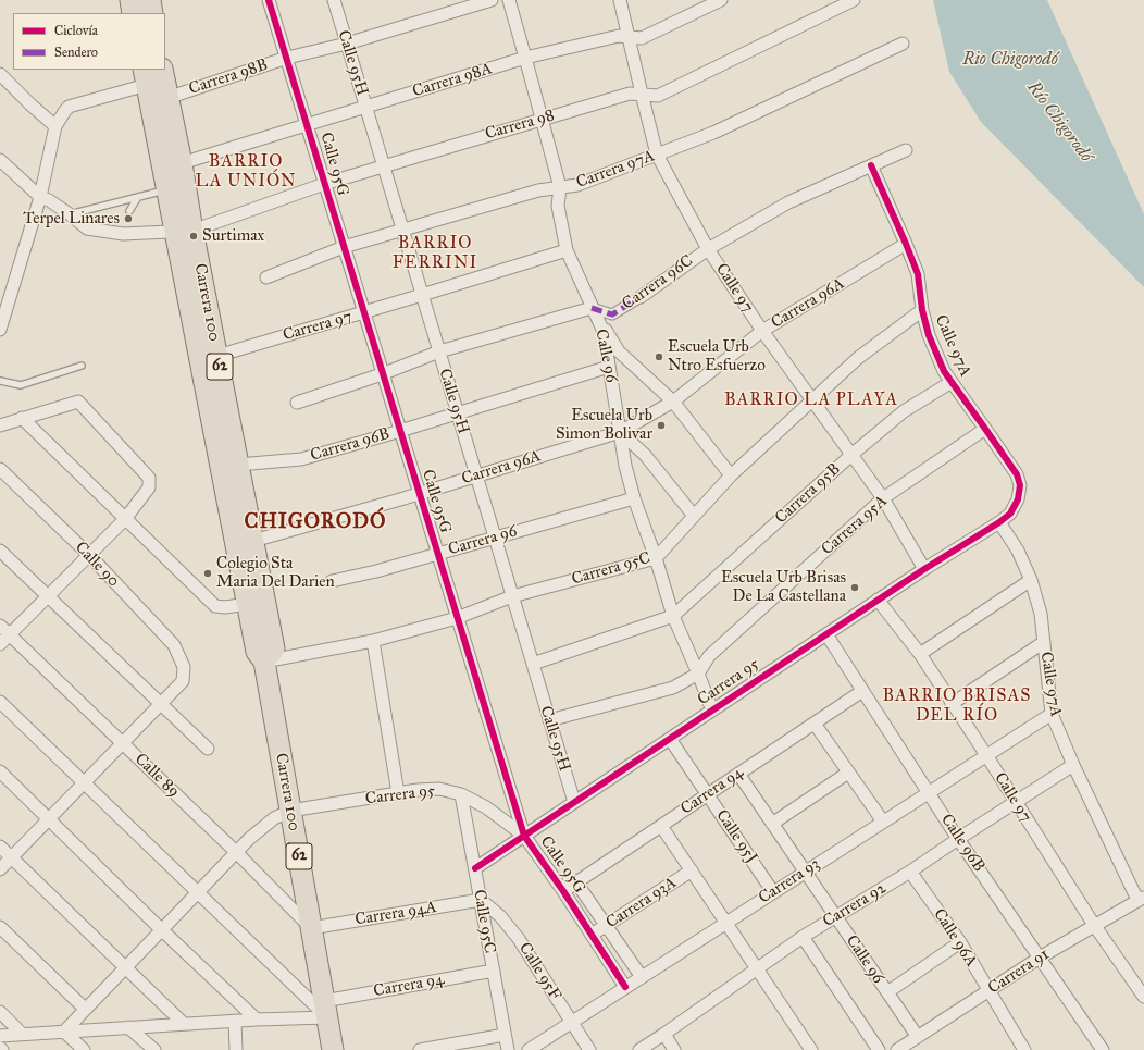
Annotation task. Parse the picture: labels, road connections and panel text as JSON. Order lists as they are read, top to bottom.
{
  "streets": {
    "highway": ["Carrera 100", "62"],
    "street": [
      "Calle 95H",
      "Carrera 98B",
      "Carrera 98A",
      "Carrera 98",
      "Calle 95G",
      "Carrera 97A",
      "Carrera 96C",
      "Calle 97",
      "Carrera 96A",
      "Carrera 97",
      "Calle 97A",
      "Calle 96",
      "Carrera 96B",
      "Carrera 95B",
      "Carrera 95A",
      "Carrera 96",
      "Calle 90",
      "Carrera 95C",
      "Carrera 95",
      "Calle 89",
      "Carrera 94",
      "Calle 95J",
      "Calle 96B",
      "Carrera 93",
      "Carrera 93A",
      "Carrera 92",
      "Carrera 94A",
      "Calle 95C",
      "Calle 96A",
      "Calle 95F",
      "Carrera 91"
    ]
  },
  "crossings": [
    ["Calle 95H", "Carrera 98B"],
    ["Calle 95H", "Carrera 98A"],
    ["Calle 95H", "Carrera 98"],
    ["Calle 95H", "Carrera 97A"],
    ["Calle 95H", "Carrera 96A"],
    ["Calle 95H", "Carrera 97"],
    ["Calle 95H", "Carrera 96B"],
    ["Calle 95H", "Carrera 96"],
    ["Calle 95H", "Carrera 95C"],
    ["Calle 95H", "Carrera 95"],
    ["Carrera 98B", "Calle 95G"],
    ["Carrera 98B", "Carrera 100"],
    ["Carrera 98A", "Calle 95G"],
    ["Carrera 98A", "Calle 97"],
    ["Carrera 98A", "Carrera 100"],
    ["Carrera 98A", "Calle 96"],
    ["Carrera 98", "Calle 95G"],
    ["Carrera 98", "Calle 97"],
    ["Carrera 98", "Carrera 100"],
    ["Carrera 98", "Calle 96"],
    ["Calle 95G", "Carrera 97A"],
    ["Calle 95G", "Carrera 96A"],
    ["Calle 95G", "Carrera 97"],
    ["Calle 95G", "Carrera 96B"],
    ["Calle 95G", "Carrera 96"],
    ["Calle 95G", "Carrera 95C"],
    ["Calle 95G", "Carrera 95"],
    ["Calle 95G", "Carrera 94"],
    ["Calle 95G", "Carrera 93"],
    ["Calle 95G", "Carrera 93A"],
    ["Carrera 97A", "Calle 97"],
    ["Carrera 97A", "Calle 96"],
    ["Carrera 96C", "Calle 97"],
    ["Carrera 96C", "Calle 97A"],
    ["Carrera 96C", "Calle 96"],
    ["Calle 97", "Carrera 96A"],
    ["Calle 97", "Carrera 95B"],
    ["Calle 97", "Carrera 95A"],
    ["Calle 97", "Carrera 95C"],
    ["Calle 97", "Carrera 95"],
    ["Calle 97", "Carrera 93"],
    ["Calle 97", "Carrera 92"],
    ["Calle 97", "Carrera 91"],
    ["Carrera 100", "Carrera 96A"],
    ["Carrera 100", "Carrera 97"],
    ["Carrera 100", "Carrera 96B"],
    ["Carrera 100", "Carrera 95C"],
    ["Carrera 100", "Carrera 95"],
    ["Carrera 100", "Calle 89"],
    ["Carrera 100", "Carrera 94"],
    ["Carrera 100", "Carrera 94A"],
    ["Carrera 96A", "Calle 97A"],
    ["Carrera 96A", "Calle 96"],
    ["Carrera 97", "Calle 96"],
    ["Calle 97A", "Carrera 95B"],
    ["Calle 97A", "Carrera 95A"],
    ["Calle 97A", "Carrera 95C"],
    ["Calle 97A", "Carrera 95"],
    ["Calle 97A", "Carrera 93"],
    ["Calle 97A", "Carrera 92"],
    ["Calle 97A", "Carrera 91"],
    ["Calle 96", "Carrera 96B"],
    ["Calle 96", "Carrera 95B"],
    ["Calle 96", "Carrera 95A"],
    ["Calle 96", "Carrera 96"],
    ["Calle 96", "Carrera 95C"],
    ["Calle 96", "Carrera 95"],
    ["Calle 96", "Carrera 94"],
    ["Calle 96", "Carrera 93"],
    ["Calle 96", "Carrera 92"],
    ["Calle 96", "Carrera 91"],
    ["Carrera 95", "Calle 89"],
    ["Carrera 95", "Carrera 94"],
    ["Carrera 95", "Calle 95J"],
    ["Carrera 95", "Calle 96B"],
    ["Carrera 95", "Calle 95C"],
    ["Calle 89", "Carrera 94A"],
    ["Carrera 94", "Calle 95J"],
    ["Carrera 94", "Calle 96B"],
    ["Carrera 94", "Calle 95C"],
    ["Calle 95J", "Carrera 93"],
    ["Calle 96B", "Carrera 93"],
    ["Calle 96B", "Carrera 92"],
    ["Calle 96B", "Carrera 91"],
    ["Carrera 93", "Calle 95F"],
    ["Carrera 92", "Calle 96A"],
    ["Carrera 94A", "Calle 95C"],
    ["Carrera 94A", "Calle 95F"],
    ["Calle 95C", "Calle 95F"],
    ["Calle 96A", "Carrera 91"]
  ],
  "districts": [
    "BARRIO LA UNIÓN",
    "BARRIO FERRINI",
    "BARRIO LA PLAYA",
    "CHIGORODÓ",
    "BARRIO BRISAS DEL RÍO"
  ],
  "water": ["Rio Chigorodó", "Río Chigorodó"],
  "places": [
    "Terpel Linares",
    "Surtimax",
    "Escuela Urb Ntro Esfuerzo",
    "Escuela Urb Simon Bolivar",
    "Colegio Sta Maria Del Darien",
    "Escuela Urb Brisas De La Castellana"
  ],
  "legend": ["Ciclovía", "Sendero"]
}
